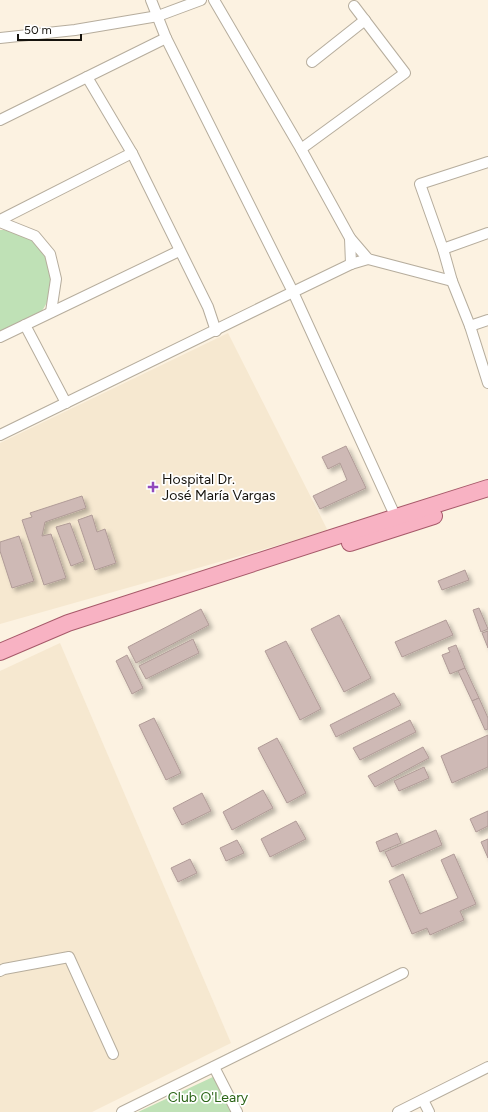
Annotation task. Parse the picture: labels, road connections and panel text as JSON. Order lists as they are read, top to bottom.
{
  "parks": ["Club O'Leary"],
  "places": {
    "health": ["Hospital Dr. José María Vargas"]
  },
  "scale_bar": "50 m"
}
